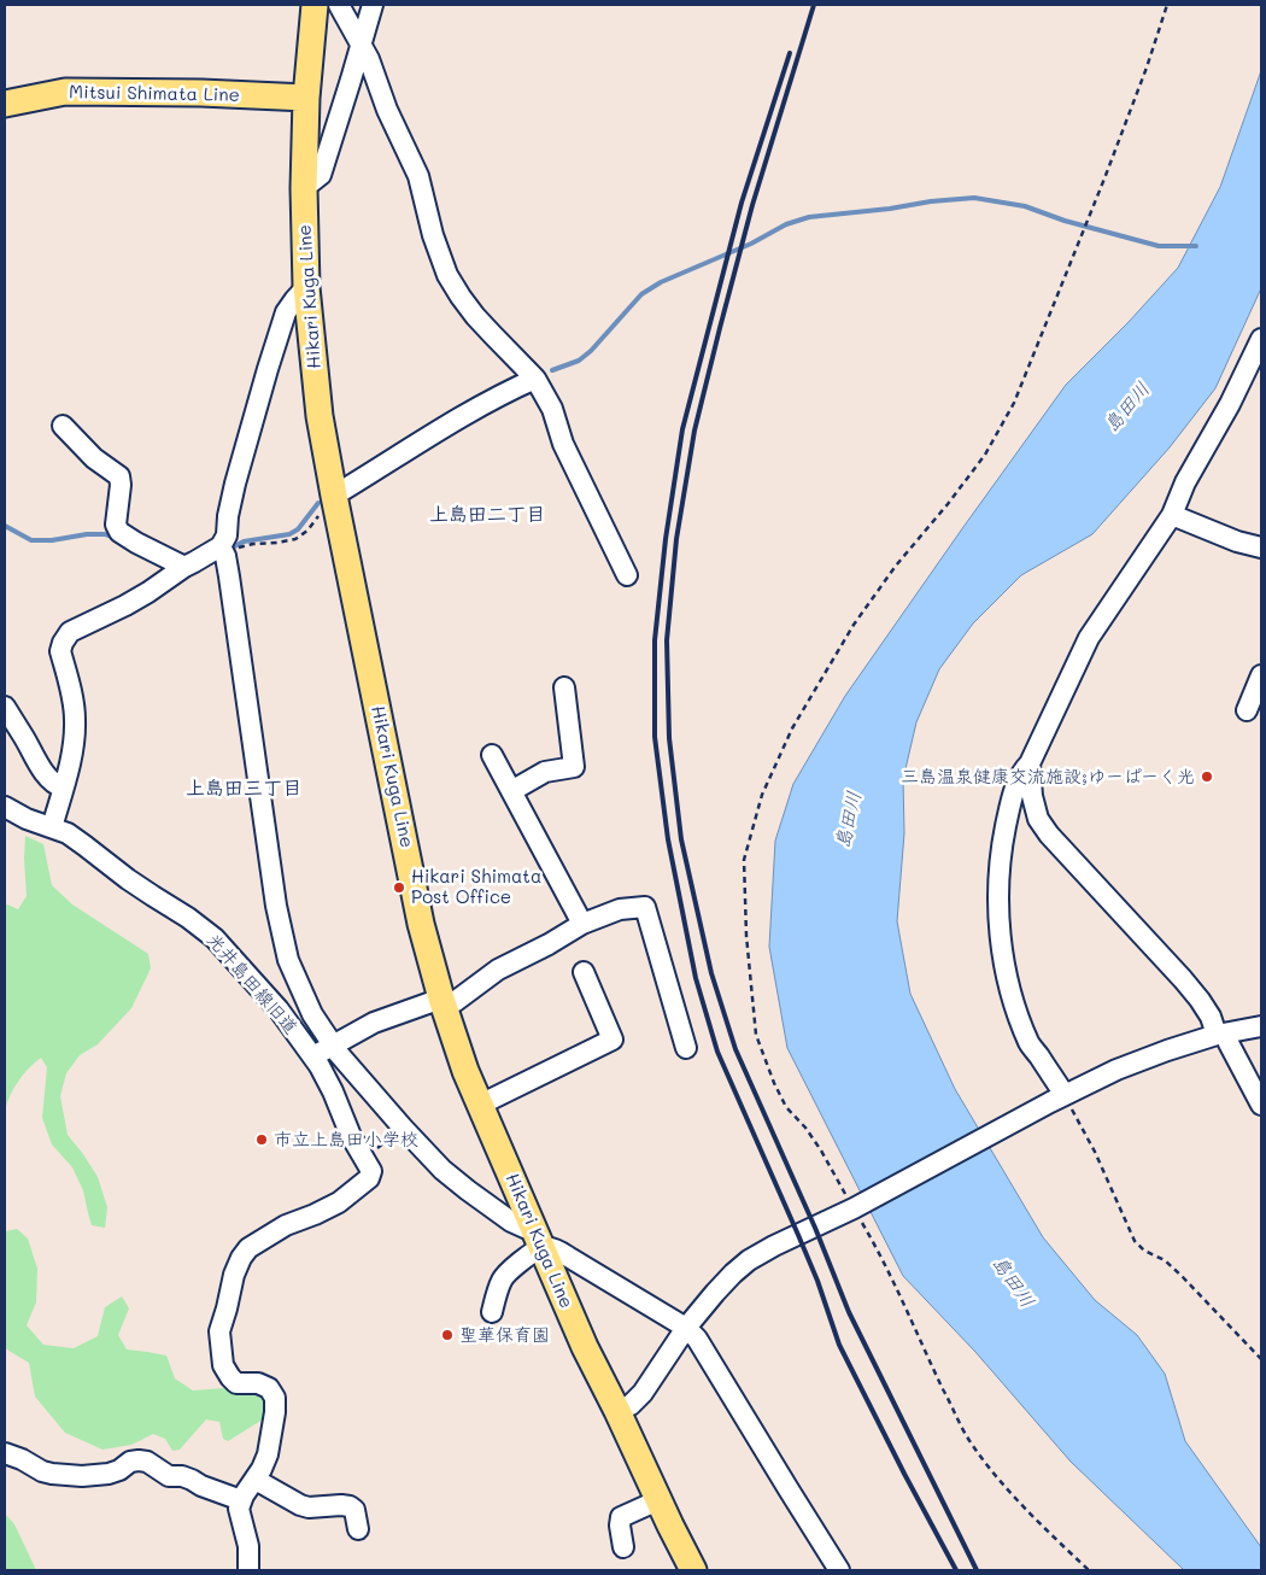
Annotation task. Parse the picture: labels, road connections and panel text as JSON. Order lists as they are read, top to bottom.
{
  "streets": {
    "main road": ["Mitsui Shimata Line", "Hikari Kuga Line"],
    "street": ["光井島田線旧道"]
  },
  "crossings": [
    ["Mitsui Shimata Line", "Hikari Kuga Line"]
  ],
  "districts": ["上島田二丁目", "上島田三丁目"],
  "water": ["島田川"],
  "places": [
    "三島温泉健康交流施設;ゆーぱーく光",
    "Hikari Shimata Post Office",
    "市立上島田小学校",
    "聖華保育園"
  ]
}
